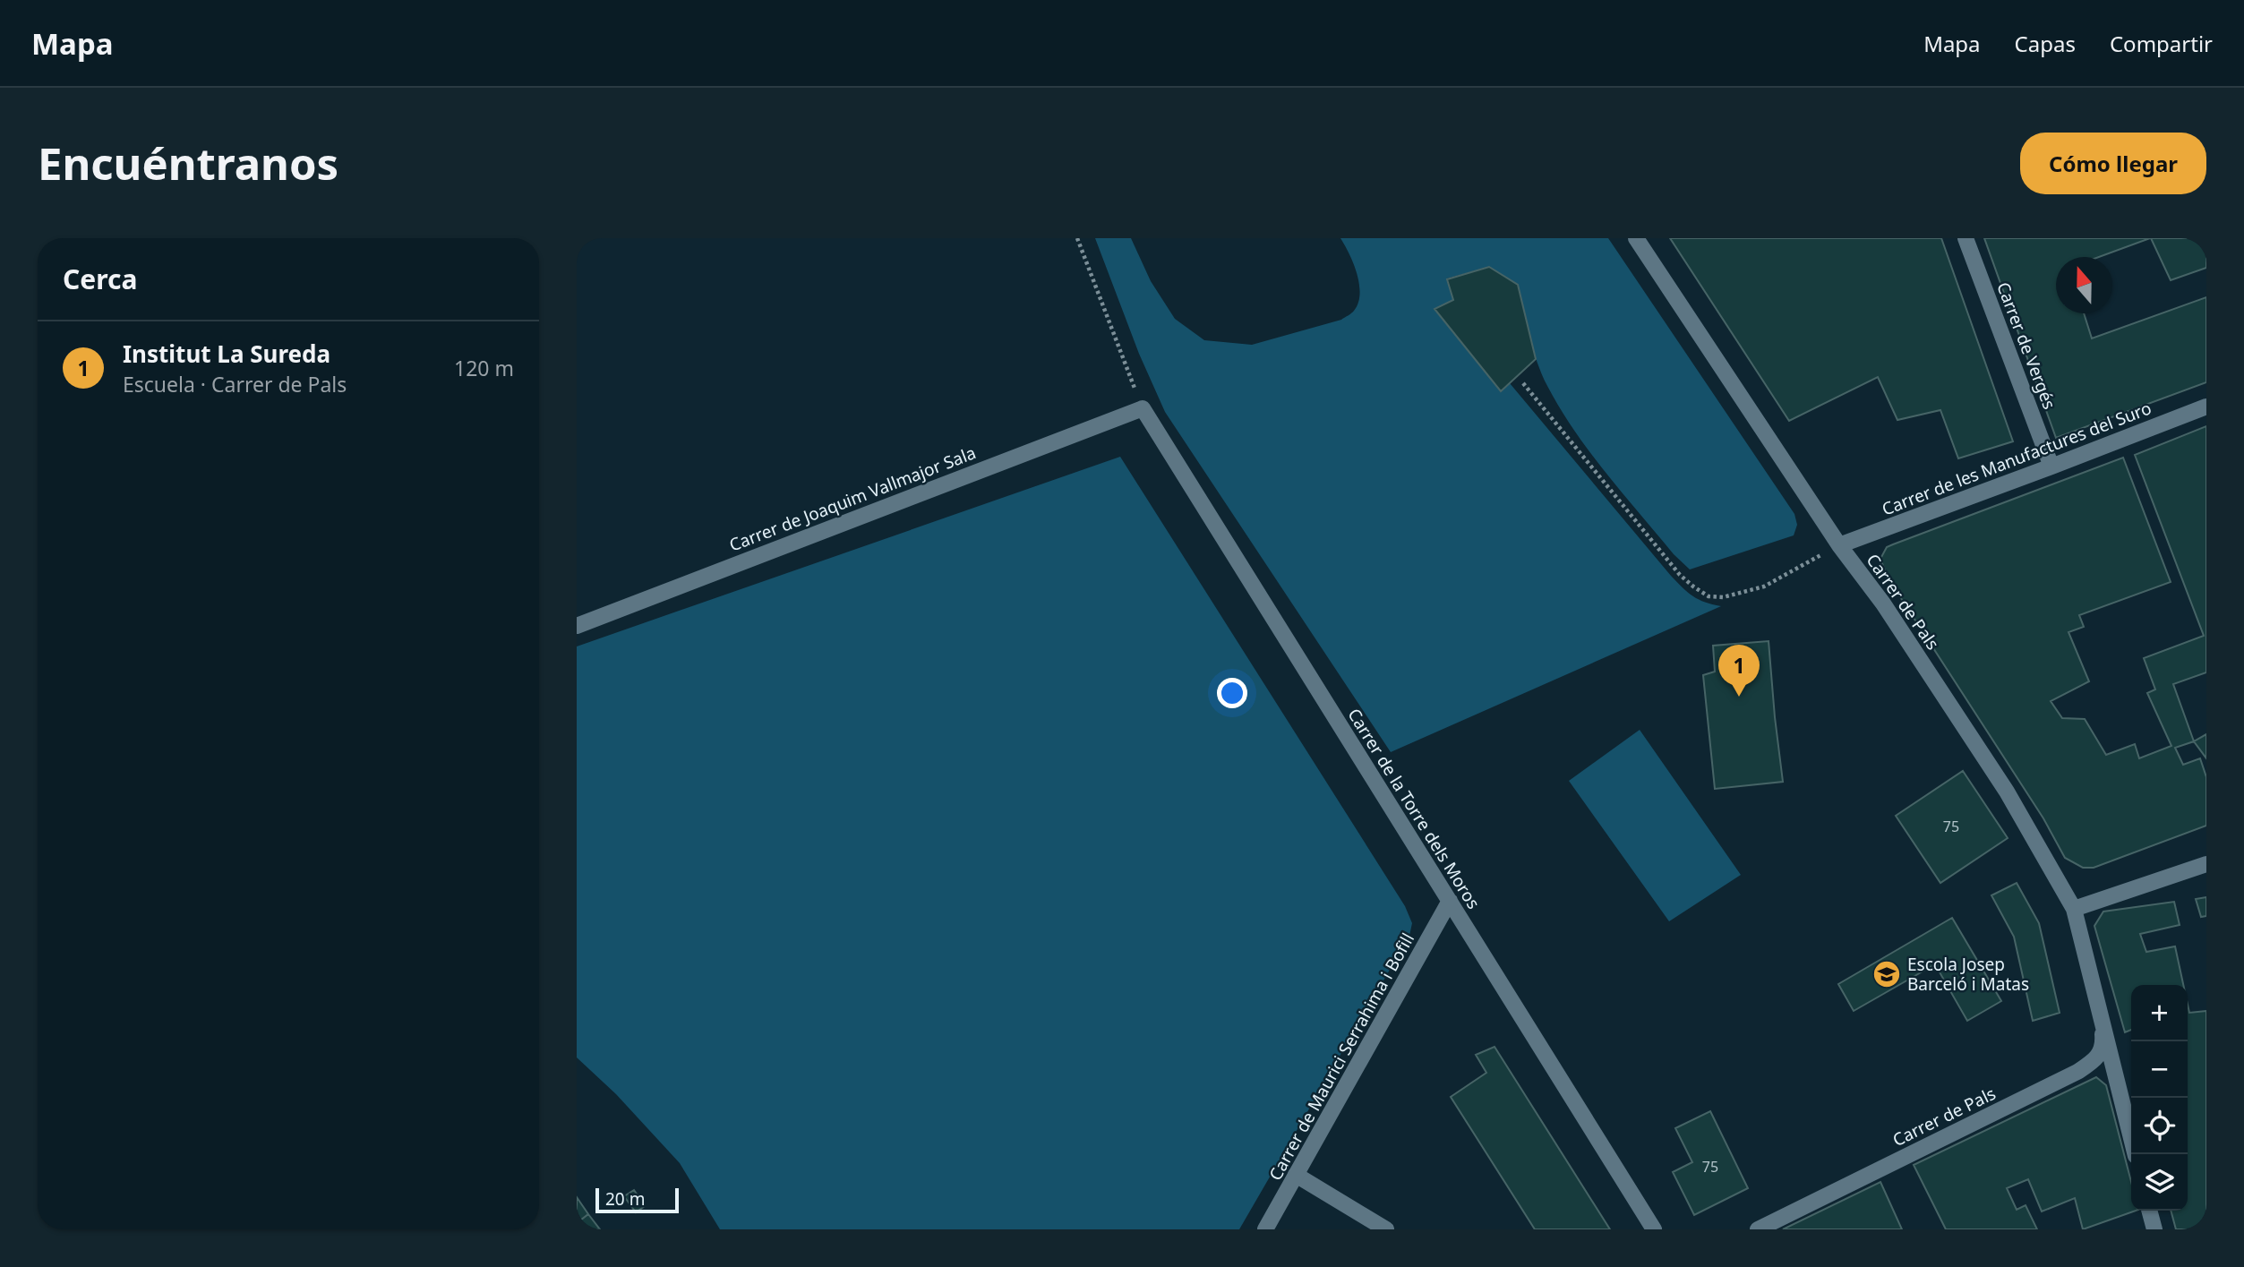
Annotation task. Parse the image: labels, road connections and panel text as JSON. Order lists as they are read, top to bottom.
{
  "streets": {
    "street": [
      "Carrer de Vergés",
      "Carrer de les Manufactures del Suro",
      "Carrer de Joaquim Vallmajor Sala",
      "Carrer de Pals",
      "Carrer de la Torre dels Moros",
      "Carrer de Maurici Serrahima i Bofill"
    ]
  },
  "crossings": [
    ["Carrer de Vergés", "Carrer de les Manufactures del Suro"],
    ["Carrer de les Manufactures del Suro", "Carrer de Pals"],
    ["Carrer de Joaquim Vallmajor Sala", "Carrer de la Torre dels Moros"],
    ["Carrer de la Torre dels Moros", "Carrer de Maurici Serrahima i Bofill"]
  ],
  "places": {
    "school or university": ["Escola Josep Barceló i Matas"]
  },
  "house_numbers": ["75", "75"],
  "scale_bar": "20 m",
  "north": "top",
  "page": {
    "header": "Mapa",
    "nav": ["Mapa", "Capas", "Compartir"],
    "buttons": "Cómo llegar",
    "title": "Encuéntranos",
    "heading": "Cerca",
    "list": [
      {
        "mark": "1",
        "name": "Institut La Sureda",
        "note": "Escuela · Carrer de Pals",
        "value": "120 m"
      }
    ],
    "pins": "1",
    "map_buttons": ["+", "−"],
    "scale": "20 m"
  }
}
